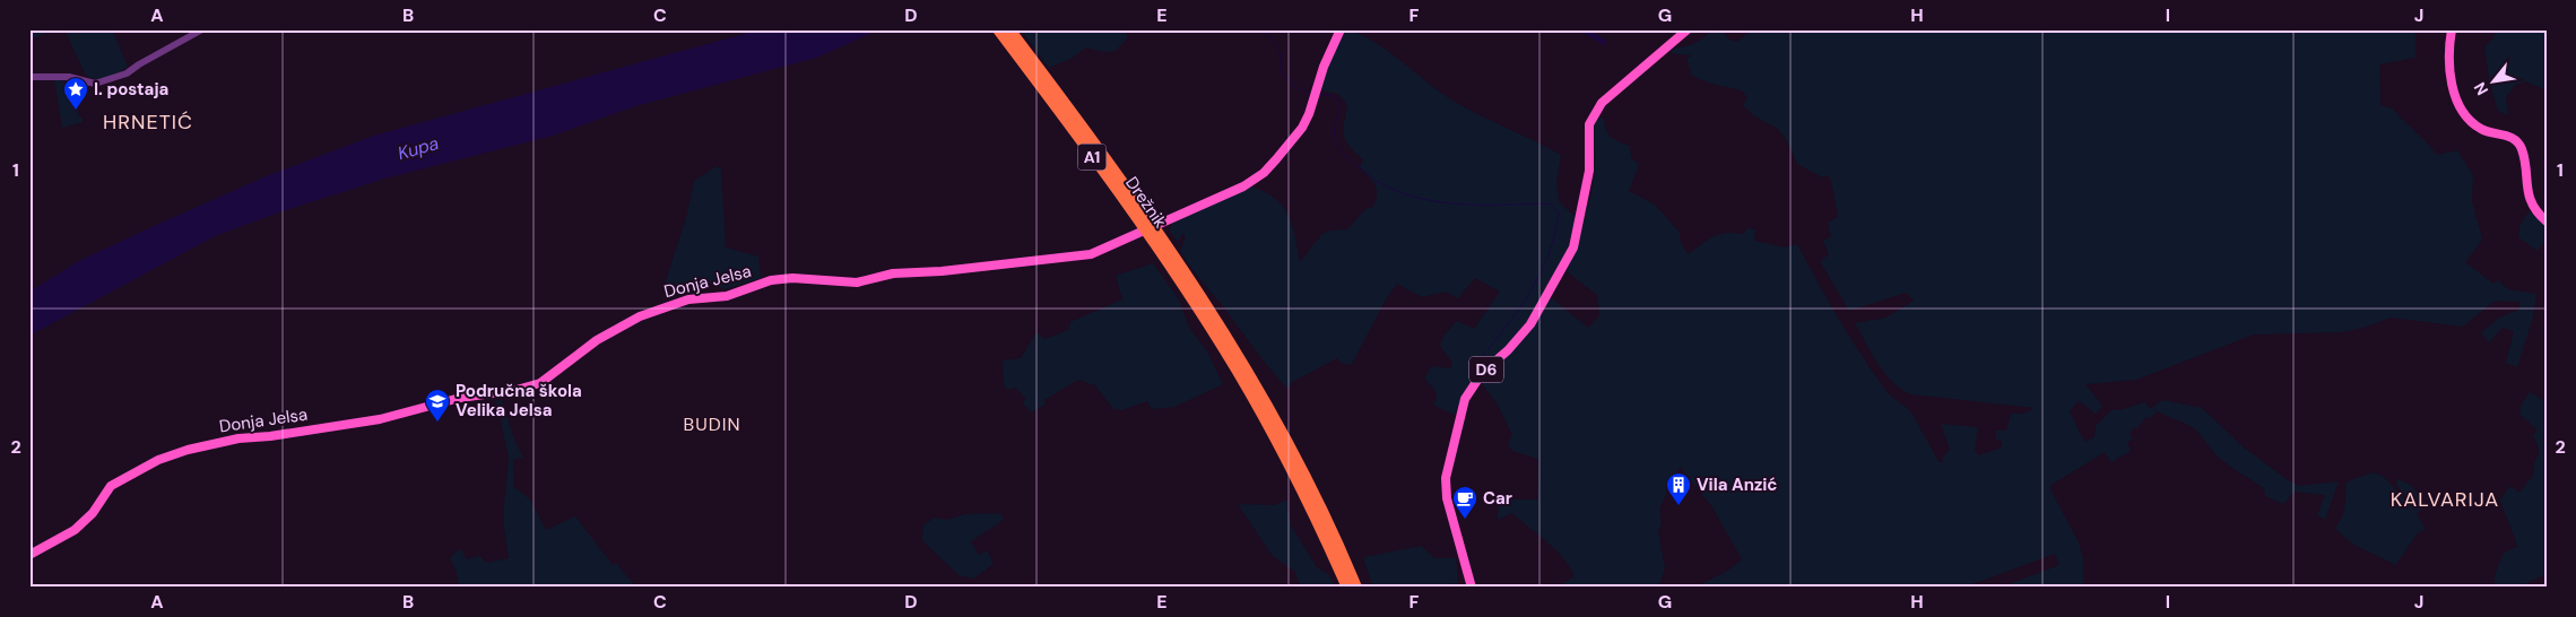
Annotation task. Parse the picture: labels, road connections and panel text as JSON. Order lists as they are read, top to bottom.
{
  "streets": {
    "highway": ["A1", "Drežnik"],
    "main road": ["Donja Jelsa", "D6"]
  },
  "crossings": [
    ["A1", "Drežnik"]
  ],
  "districts": ["HRNETIĆ", "BUDIN", "KALVARIJA"],
  "water": ["Kupa"],
  "places": {
    "place": ["I. postaja"],
    "school or university": ["Područna škola Velika Jelsa"],
    "building": ["Vila Anzić"],
    "cafe": ["Car"]
  },
  "north": "bottom left",
  "grid": {
    "columns": [
      "A",
      "B",
      "C",
      "D",
      "E",
      "F",
      "G",
      "H",
      "I",
      "J"
    ],
    "rows": ["1", "2"]
  }
}
